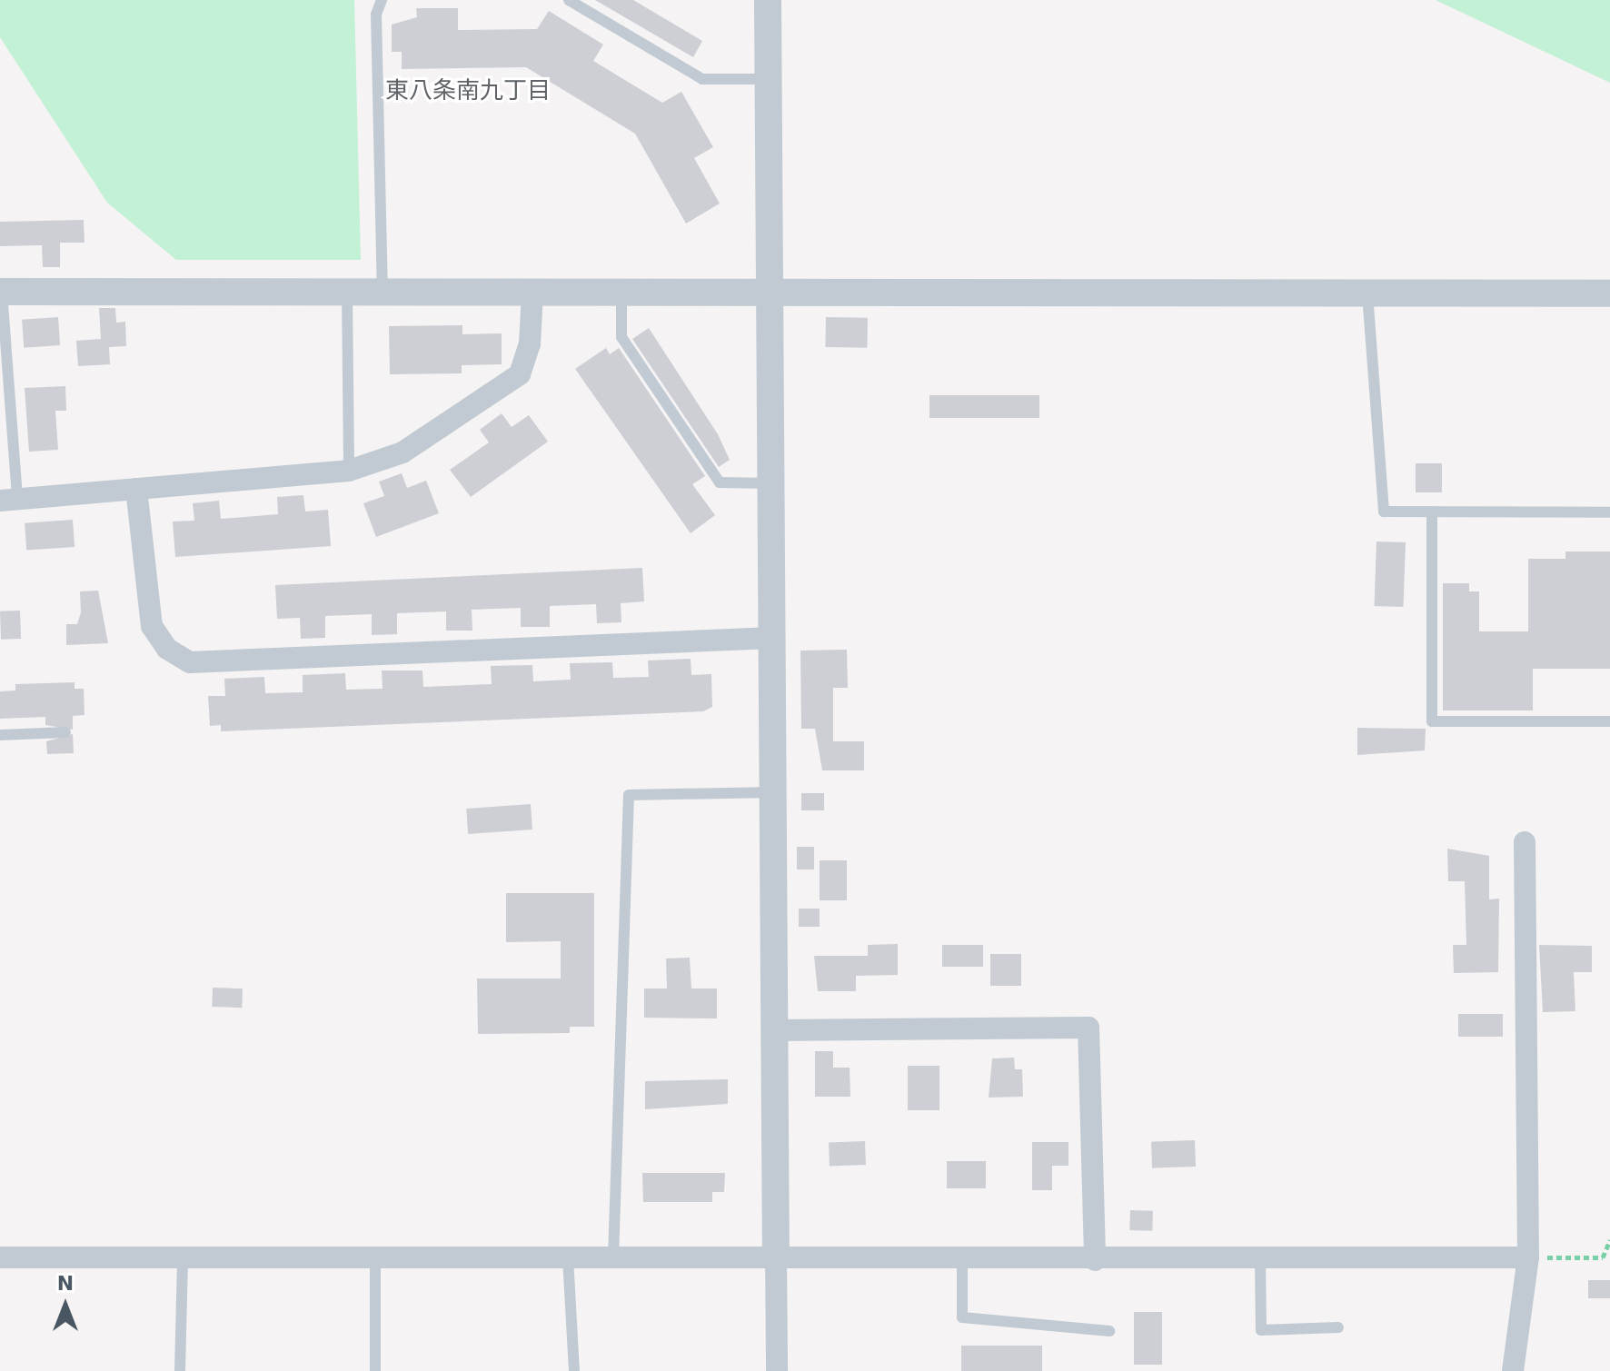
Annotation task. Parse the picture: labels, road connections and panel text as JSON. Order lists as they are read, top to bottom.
{
  "districts": ["東八条南九丁目"],
  "north": "top"
}
